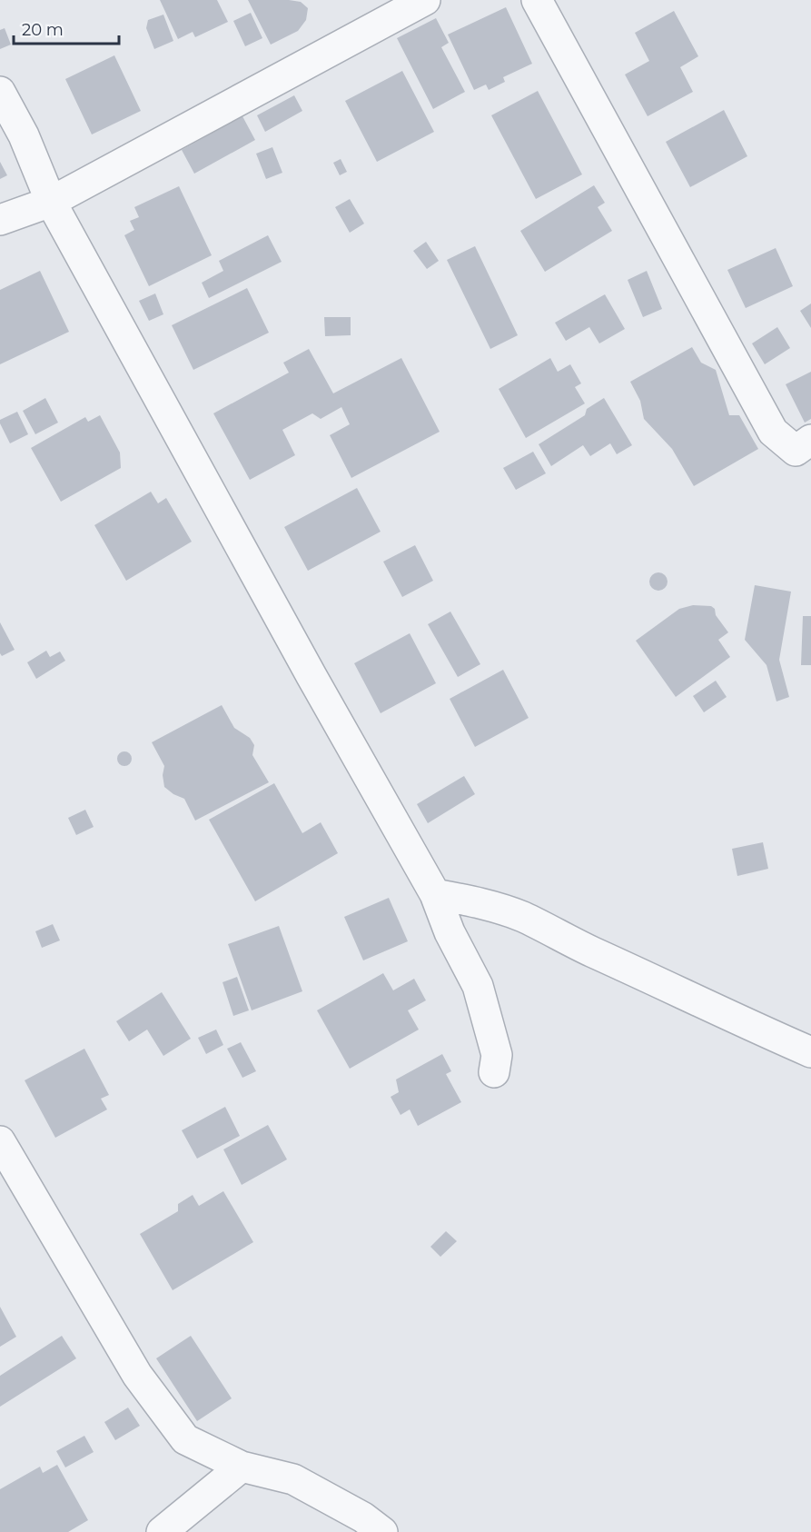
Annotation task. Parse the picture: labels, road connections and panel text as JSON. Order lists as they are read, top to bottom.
{
  "scale_bar": "20 m"
}
